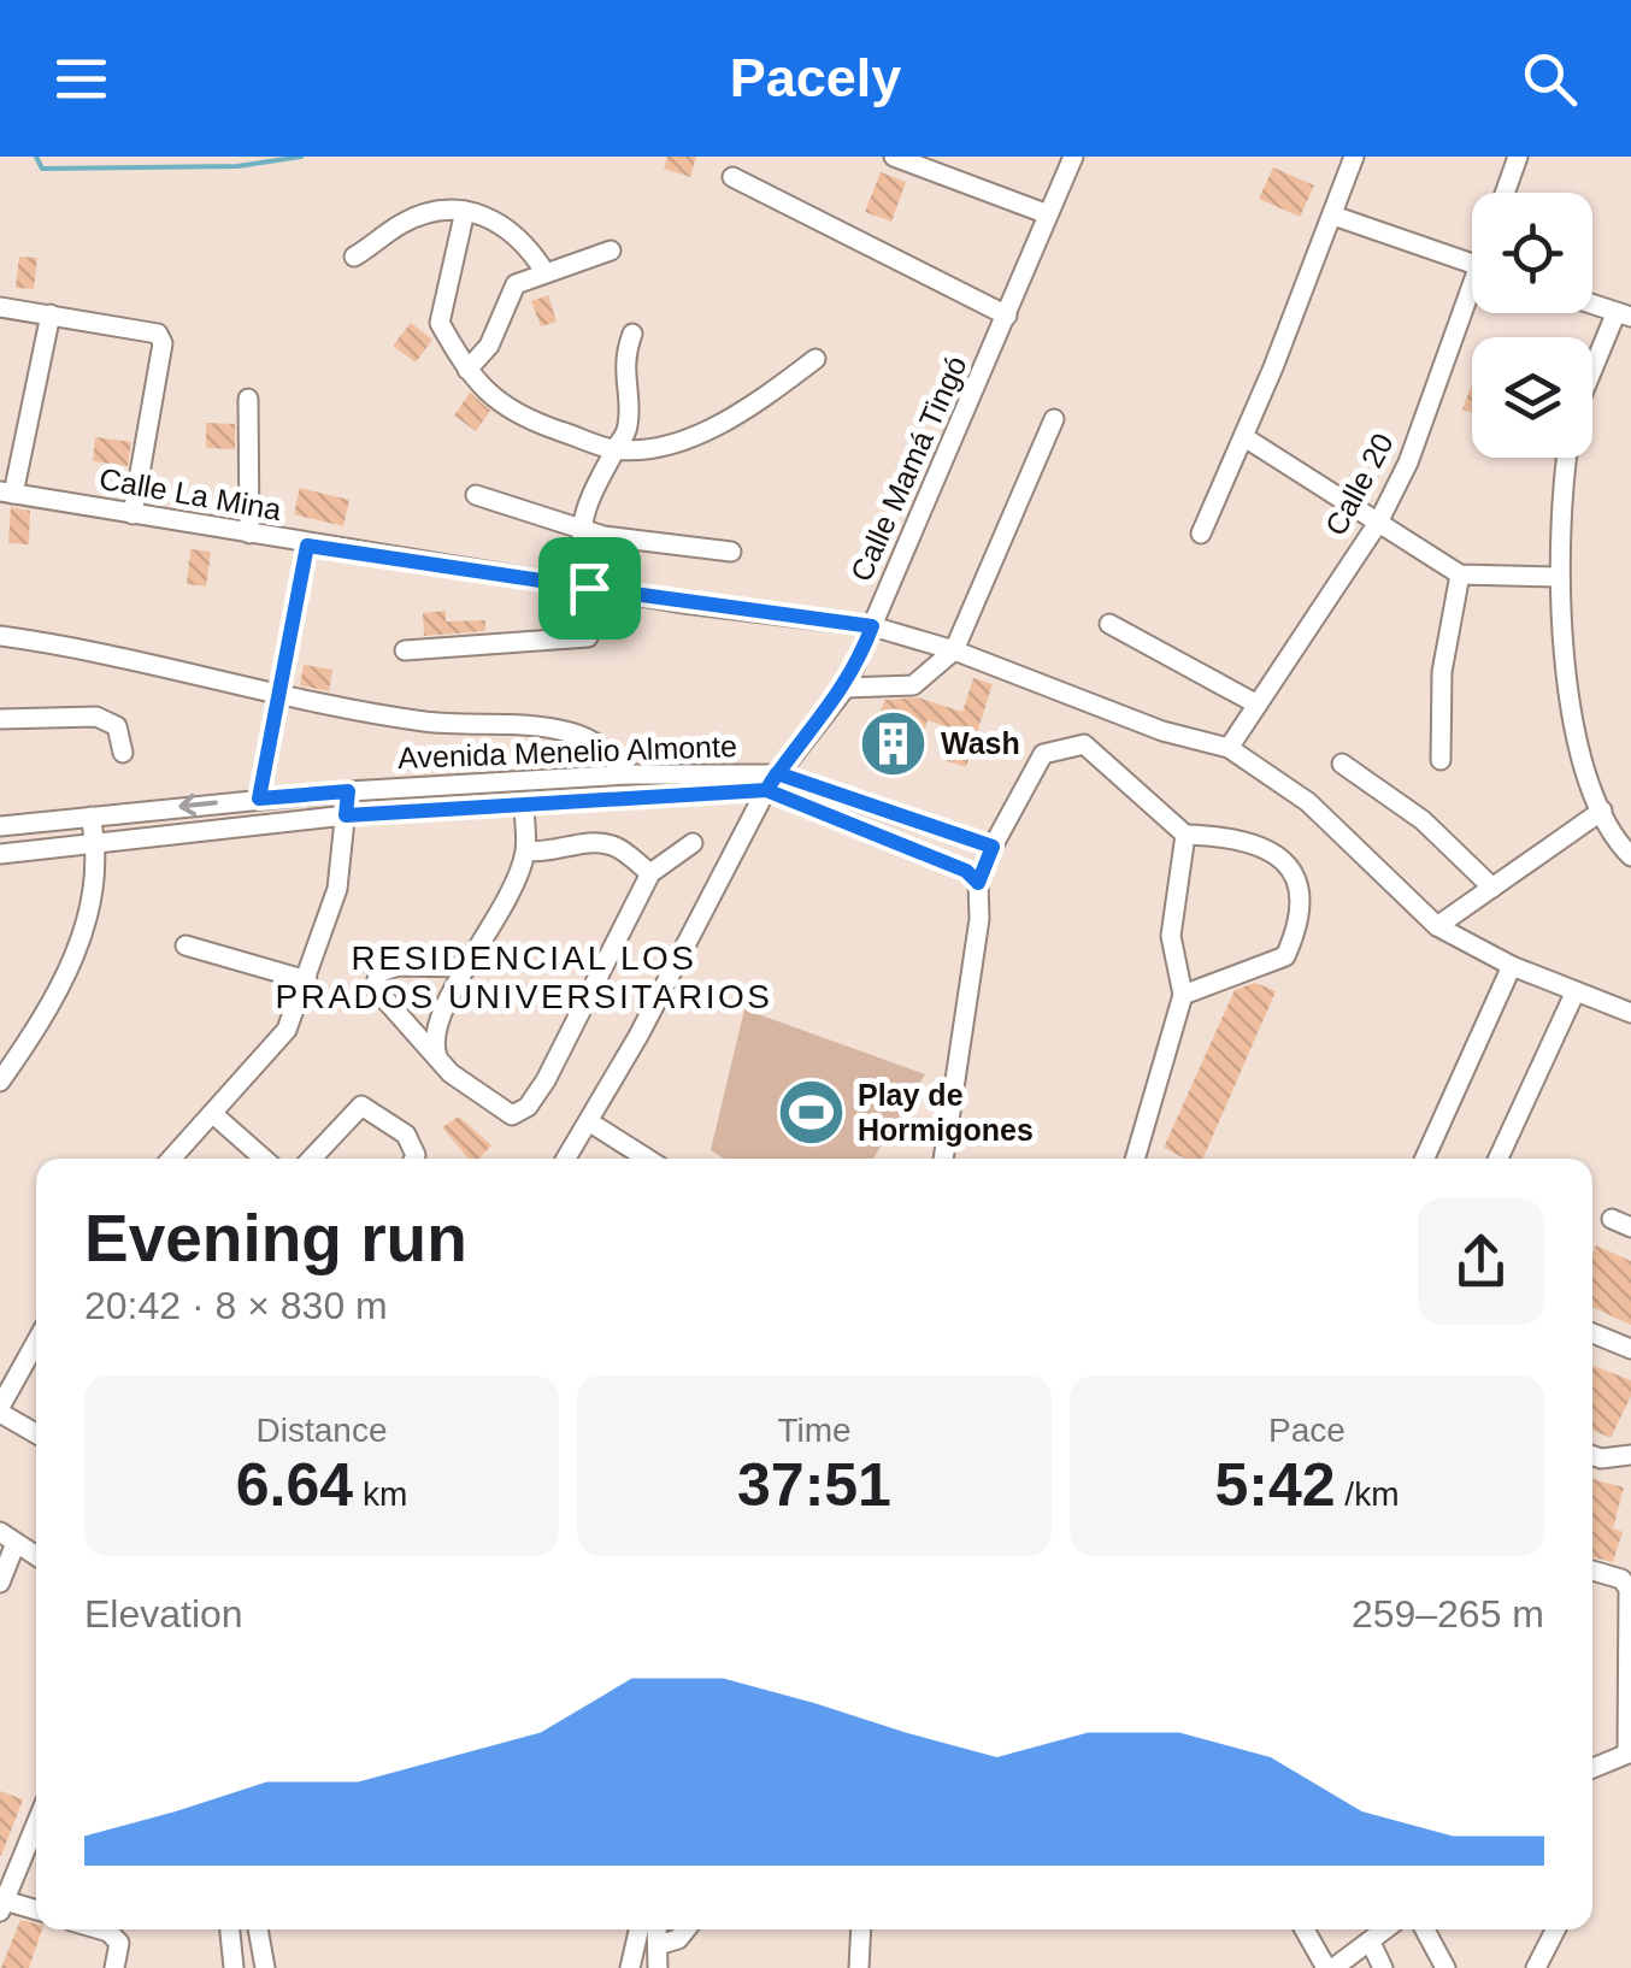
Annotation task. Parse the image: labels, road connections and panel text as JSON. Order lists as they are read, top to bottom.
{
  "streets": {
    "street": [
      "Calle Mamá Tingó",
      "Calle 20",
      "Calle La Mina",
      "Avenida Menelio Almonte"
    ]
  },
  "crossings": [
    ["Calle Mamá Tingó", "Calle La Mina"],
    ["Calle Mamá Tingó", "Avenida Menelio Almonte"],
    ["Calle 20", "Calle La Mina"]
  ],
  "districts": ["RESIDENCIAL LOS PRADOS UNIVERSITARIOS"],
  "places": {
    "building": ["Wash"],
    "sports": ["Play de Hormigones"]
  },
  "page": {
    "header": "Pacely",
    "heading": ["Evening run", "20:42 · 8 × 830 m"],
    "stats": [
      ["Distance", "6.64 km"],
      ["Time", "37:51"],
      ["Pace", "5:42 /km"]
    ],
    "chart": ["Elevation", "259–265 m"]
  }
}
